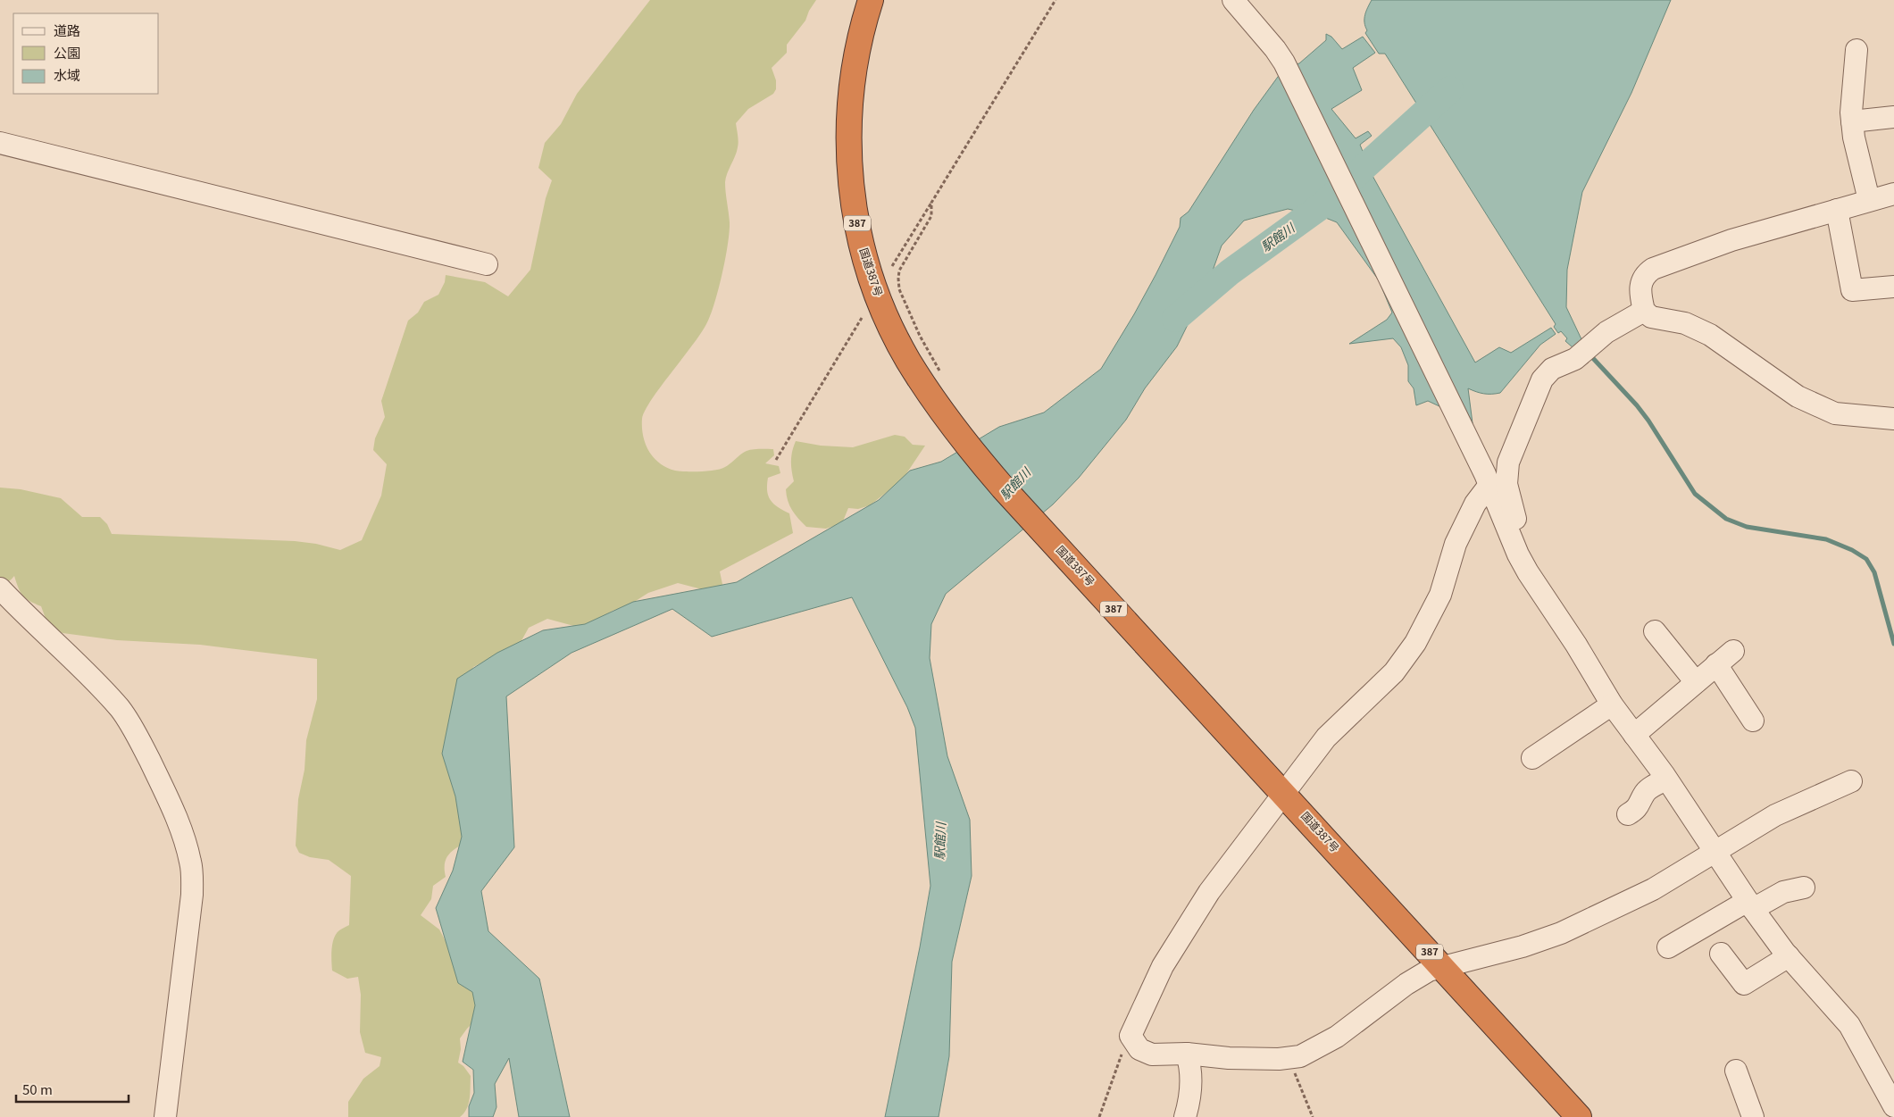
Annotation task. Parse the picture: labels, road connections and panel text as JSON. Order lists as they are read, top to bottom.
{
  "streets": {
    "highway": ["387", "国道387号"]
  },
  "water": ["駅館川"],
  "legend": ["道路", "公園", "水域"],
  "scale_bar": "50 m"
}
